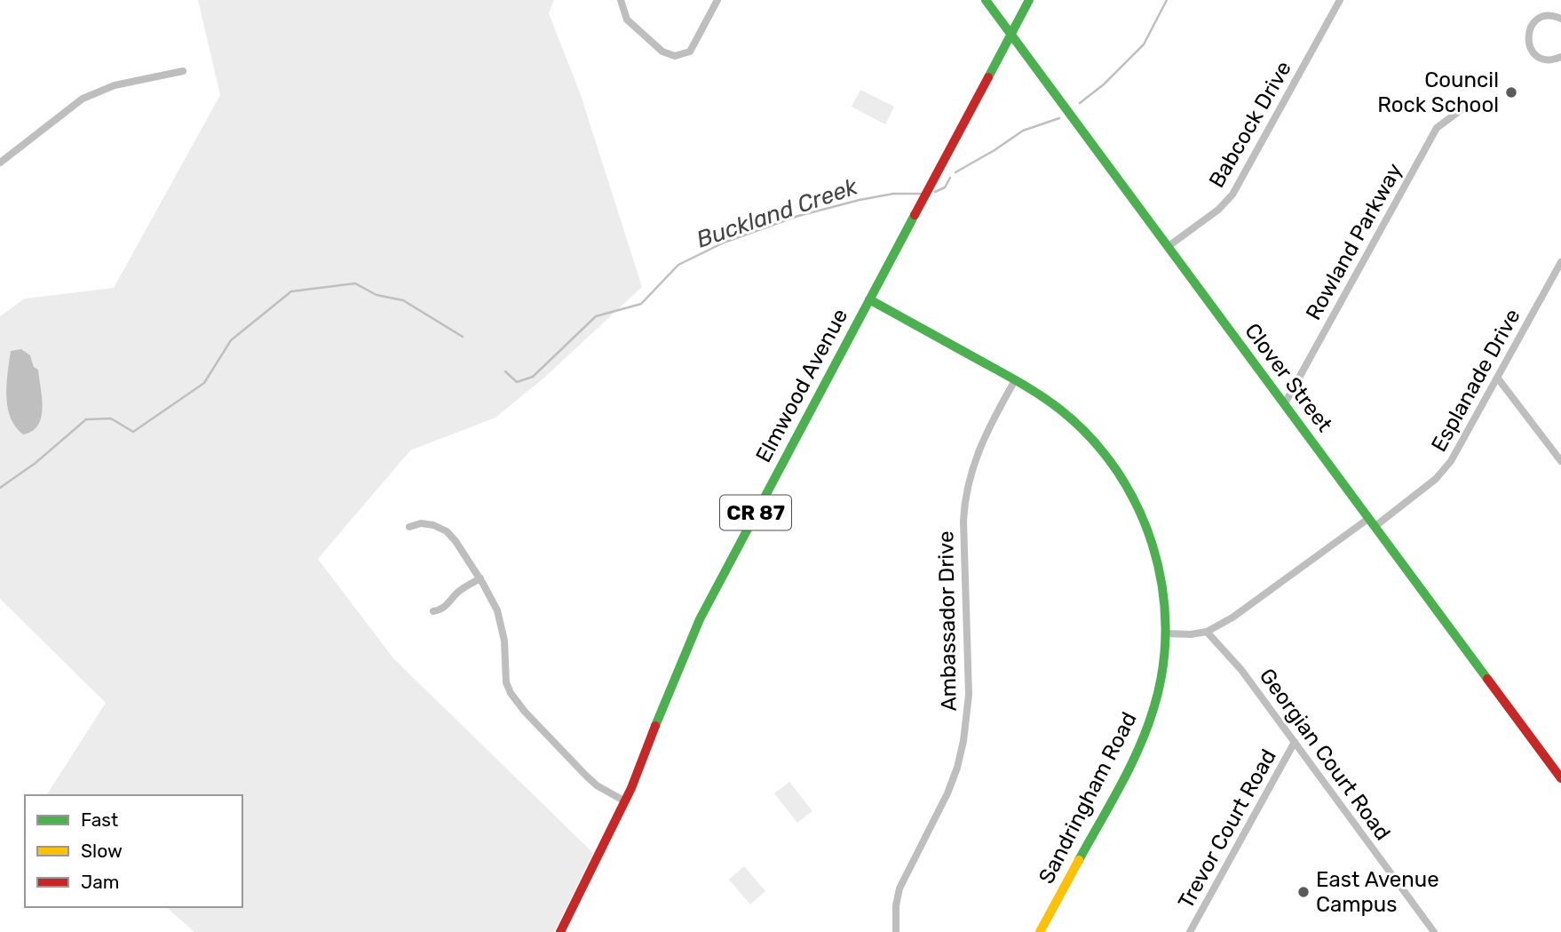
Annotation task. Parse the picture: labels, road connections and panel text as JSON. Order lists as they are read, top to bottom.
{
  "streets": {
    "main road": [
      "Clover Street",
      "Elmwood Avenue",
      "CR 87",
      "Sandringham Road"
    ],
    "street": [
      "Babcock Drive",
      "Rowland Parkway",
      "Esplanade Drive",
      "Ambassador Drive",
      "Georgian Court Road",
      "Trevor Court Road"
    ]
  },
  "crossings": [
    ["Babcock Drive", "Clover Street"],
    ["Rowland Parkway", "Clover Street"],
    ["Clover Street", "Esplanade Drive"],
    ["Clover Street", "Elmwood Avenue"],
    ["Esplanade Drive", "Georgian Court Road"],
    ["Esplanade Drive", "Sandringham Road"],
    ["Elmwood Avenue", "Sandringham Road"],
    ["Ambassador Drive", "Sandringham Road"],
    ["Georgian Court Road", "Trevor Court Road"]
  ],
  "water": ["Buckland Creek"],
  "places": ["Council Rock School", "East Avenue Campus"],
  "legend": ["Fast", "Slow", "Jam"]
}
